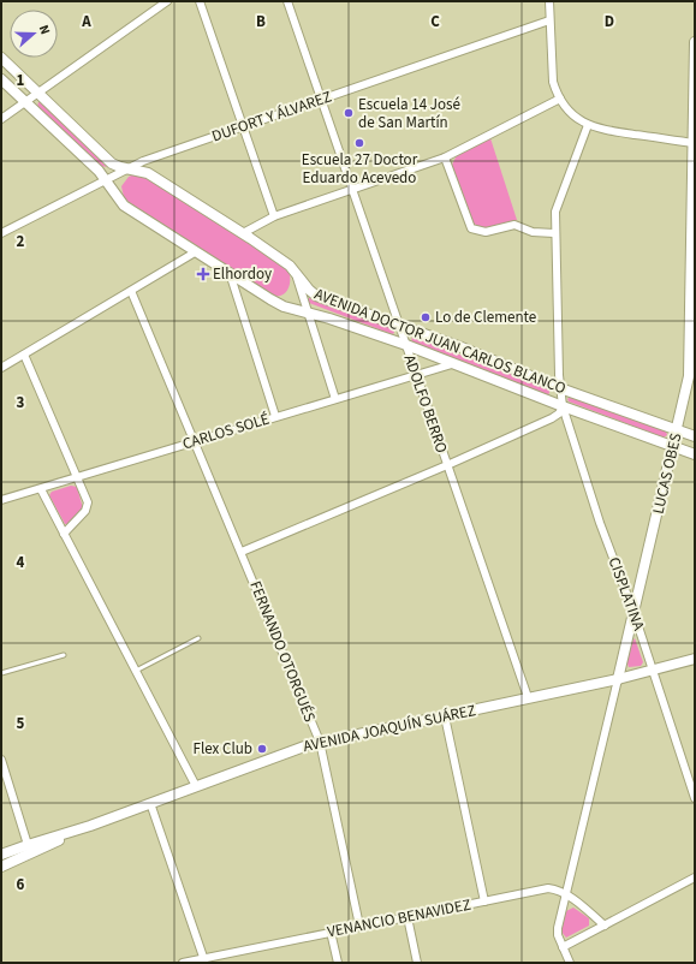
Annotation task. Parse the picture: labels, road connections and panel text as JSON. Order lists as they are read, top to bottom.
{
  "streets": {
    "street": [
      "DUFORT Y ÁLVAREZ",
      "AVENIDA DOCTOR JUAN CARLOS BLANCO",
      "ADOLFO BERRO",
      "CARLOS SOLÉ",
      "LUCAS OBES",
      "CISPLATINA",
      "FERNANDO OTORGUÉS",
      "AVENIDA JOAQUÍN SUÁREZ",
      "VENANCIO BENAVIDEZ"
    ]
  },
  "crossings": [
    ["DUFORT Y ÁLVAREZ", "AVENIDA DOCTOR JUAN CARLOS BLANCO"],
    ["DUFORT Y ÁLVAREZ", "ADOLFO BERRO"],
    ["AVENIDA DOCTOR JUAN CARLOS BLANCO", "ADOLFO BERRO"],
    ["AVENIDA DOCTOR JUAN CARLOS BLANCO", "CARLOS SOLÉ"],
    ["AVENIDA DOCTOR JUAN CARLOS BLANCO", "LUCAS OBES"],
    ["AVENIDA DOCTOR JUAN CARLOS BLANCO", "CISPLATINA"],
    ["ADOLFO BERRO", "CARLOS SOLÉ"],
    ["ADOLFO BERRO", "AVENIDA JOAQUÍN SUÁREZ"],
    ["CARLOS SOLÉ", "FERNANDO OTORGUÉS"],
    ["LUCAS OBES", "CISPLATINA"],
    ["LUCAS OBES", "AVENIDA JOAQUÍN SUÁREZ"],
    ["LUCAS OBES", "VENANCIO BENAVIDEZ"],
    ["CISPLATINA", "AVENIDA JOAQUÍN SUÁREZ"],
    ["FERNANDO OTORGUÉS", "AVENIDA JOAQUÍN SUÁREZ"],
    ["FERNANDO OTORGUÉS", "VENANCIO BENAVIDEZ"]
  ],
  "places": {
    "other": [
      "Escuela 14 José de San Martín",
      "Escuela 27 Doctor Eduardo Acevedo",
      "Lo de Clemente",
      "Flex Club"
    ],
    "health": ["Elhordoy"]
  },
  "north": "right",
  "grid": {
    "columns": [
      "A",
      "B",
      "C",
      "D"
    ],
    "rows": [
      "1",
      "2",
      "3",
      "4",
      "5",
      "6"
    ]
  }
}
